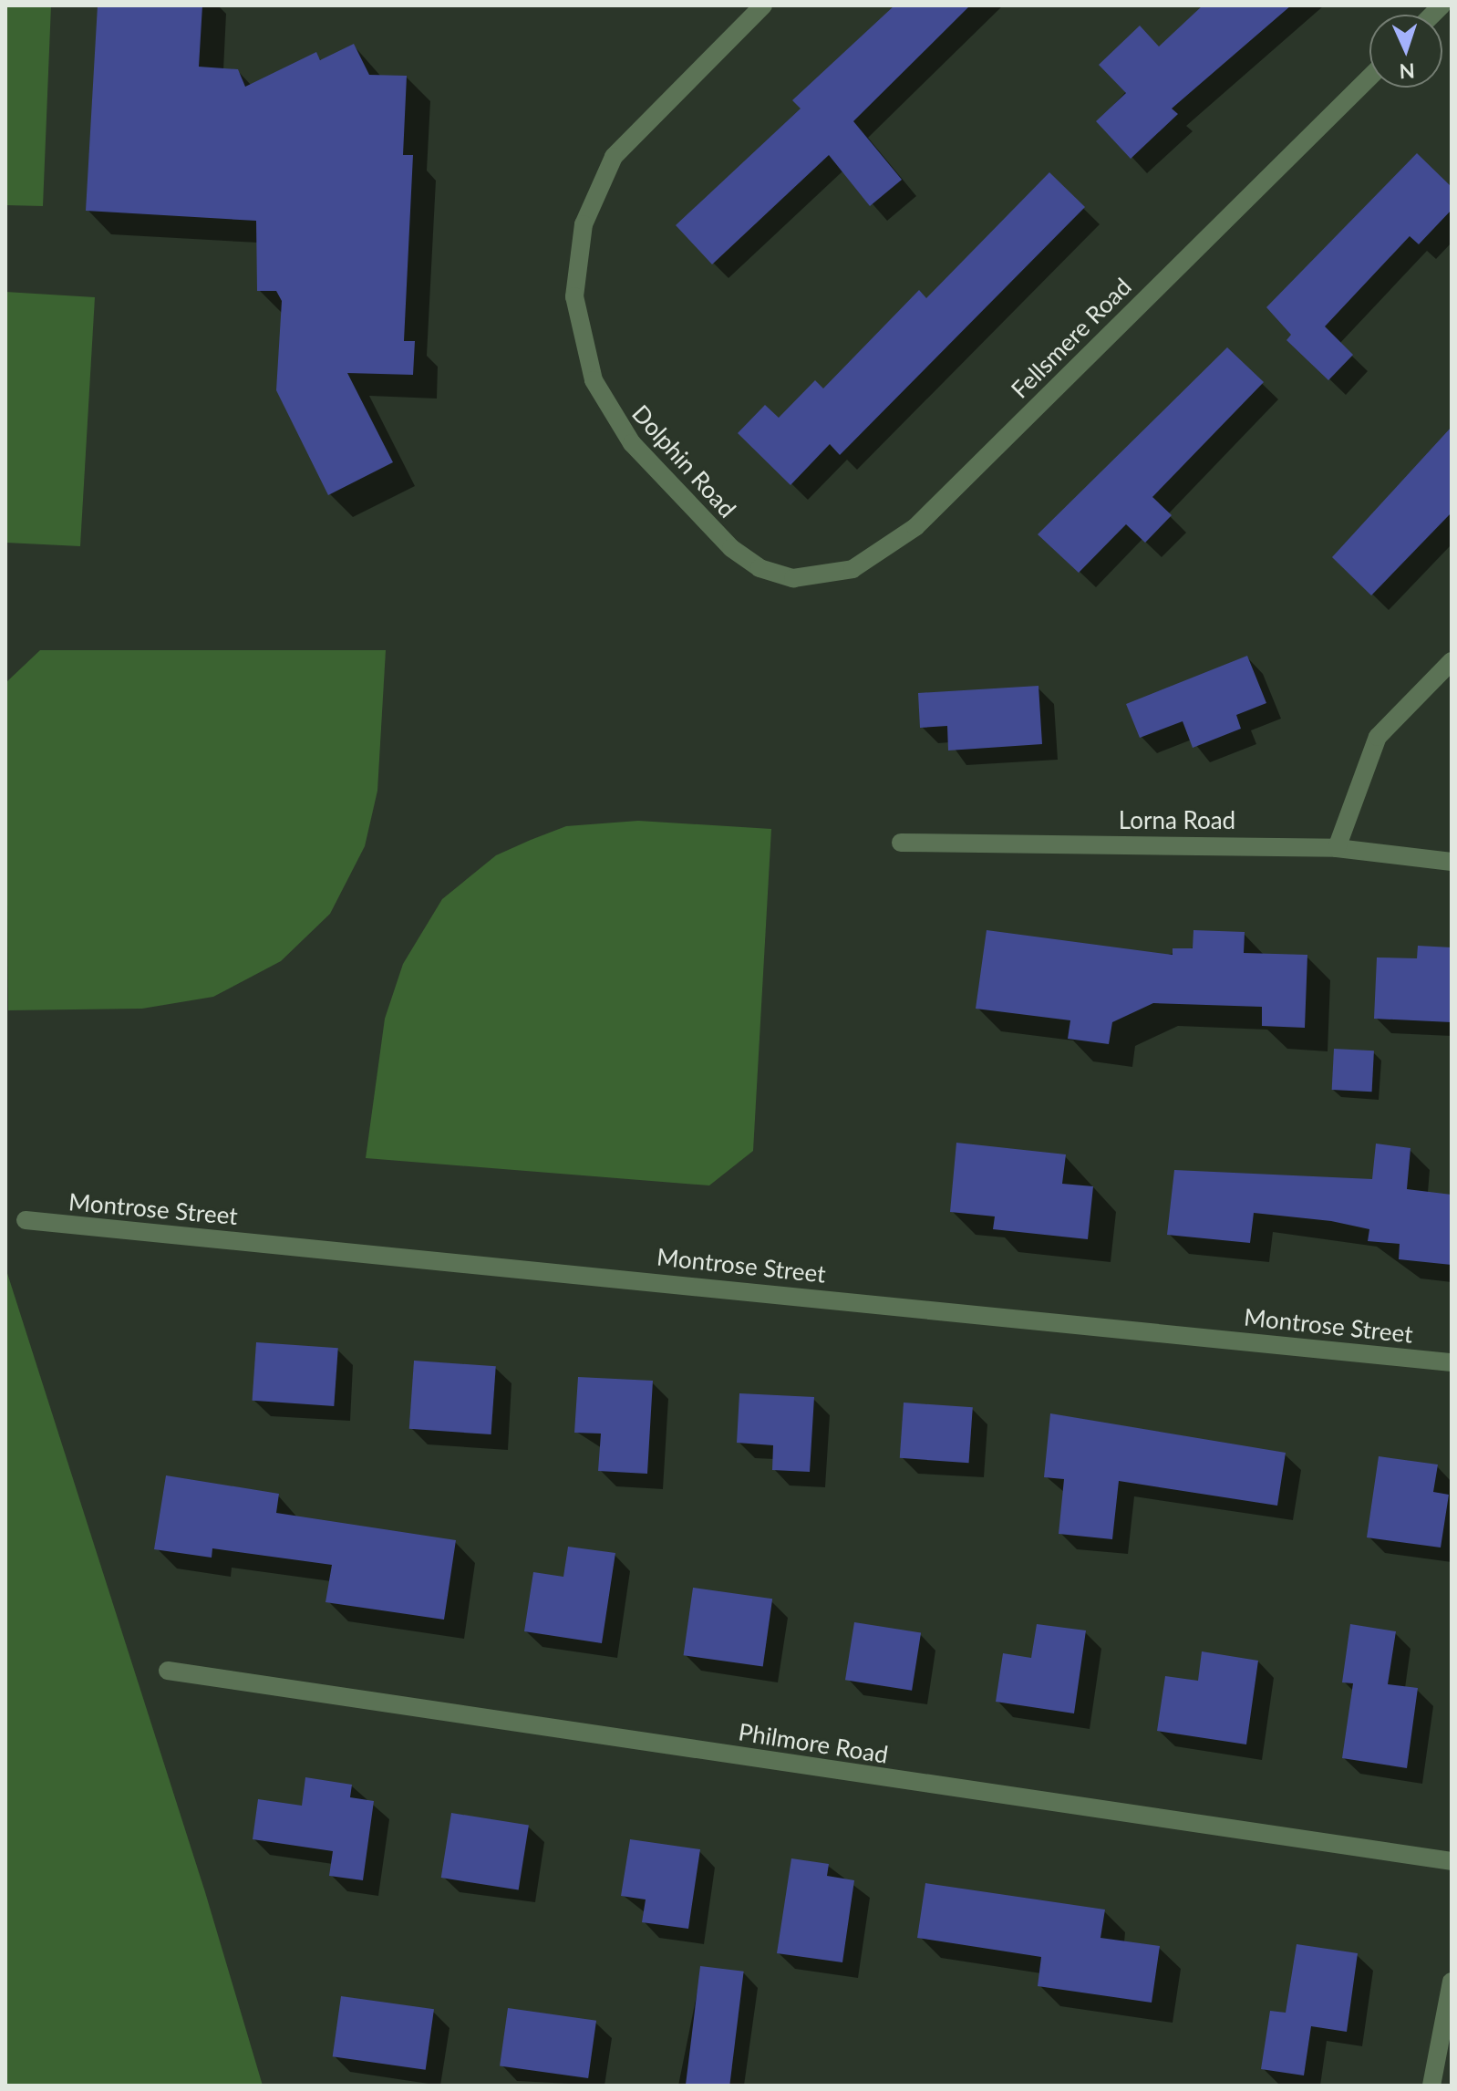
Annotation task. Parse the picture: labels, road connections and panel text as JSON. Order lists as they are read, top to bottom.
{
  "streets": {
    "street": [
      "Fellsmere Road",
      "Dolphin Road",
      "Lorna Road",
      "Montrose Street",
      "Philmore Road"
    ]
  },
  "crossings": [
    ["Fellsmere Road", "Dolphin Road"]
  ],
  "north": "bottom"
}
